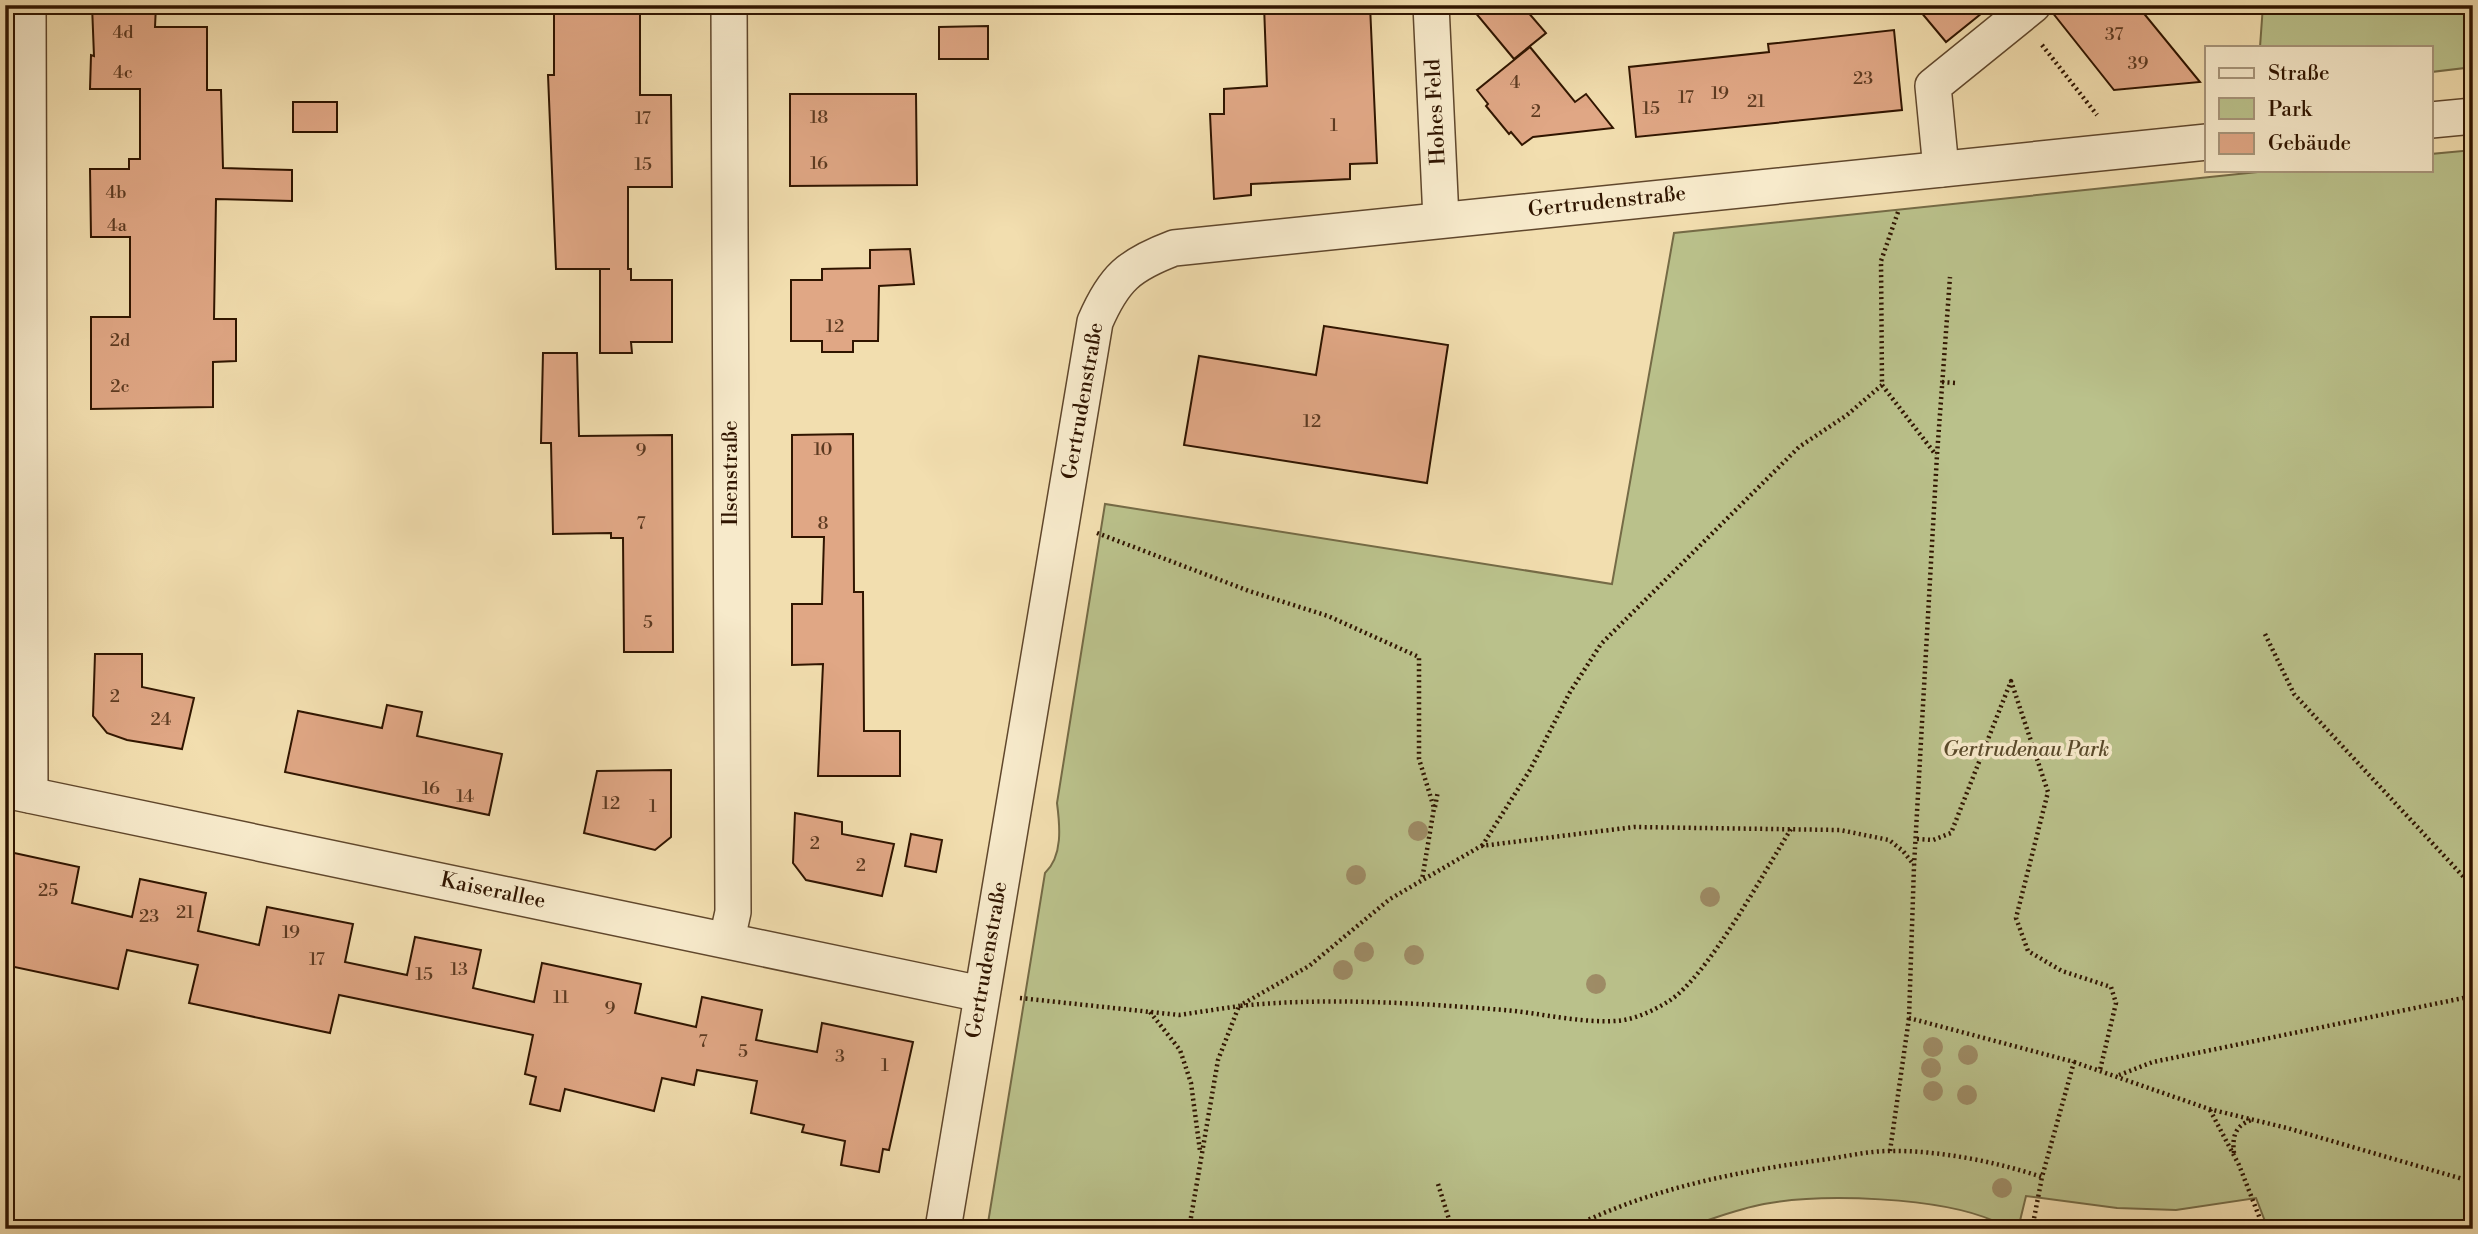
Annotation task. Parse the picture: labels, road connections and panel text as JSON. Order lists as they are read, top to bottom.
{
  "streets": {
    "street": [
      "Hohes Feld",
      "Gertrudenstraße",
      "Ilsenstraße",
      "Kaiserallee"
    ]
  },
  "crossings": [
    ["Hohes Feld", "Gertrudenstraße"],
    ["Gertrudenstraße", "Kaiserallee"],
    ["Ilsenstraße", "Kaiserallee"]
  ],
  "parks": ["Gertrudenau Park"],
  "house_numbers": [
    "4d",
    "37",
    "39",
    "4c",
    "23",
    "4",
    "19",
    "17",
    "21",
    "15",
    "2",
    "18",
    "17",
    "1",
    "16",
    "15",
    "4b",
    "4a",
    "12",
    "2d",
    "2c",
    "12",
    "10",
    "9",
    "7",
    "8",
    "5",
    "2",
    "24",
    "16",
    "14",
    "12",
    "1",
    "2",
    "2",
    "25",
    "21",
    "23",
    "19",
    "17",
    "13",
    "15",
    "11",
    "9",
    "7",
    "5",
    "3",
    "1"
  ],
  "legend": ["Straße", "Park", "Gebäude"]
}
